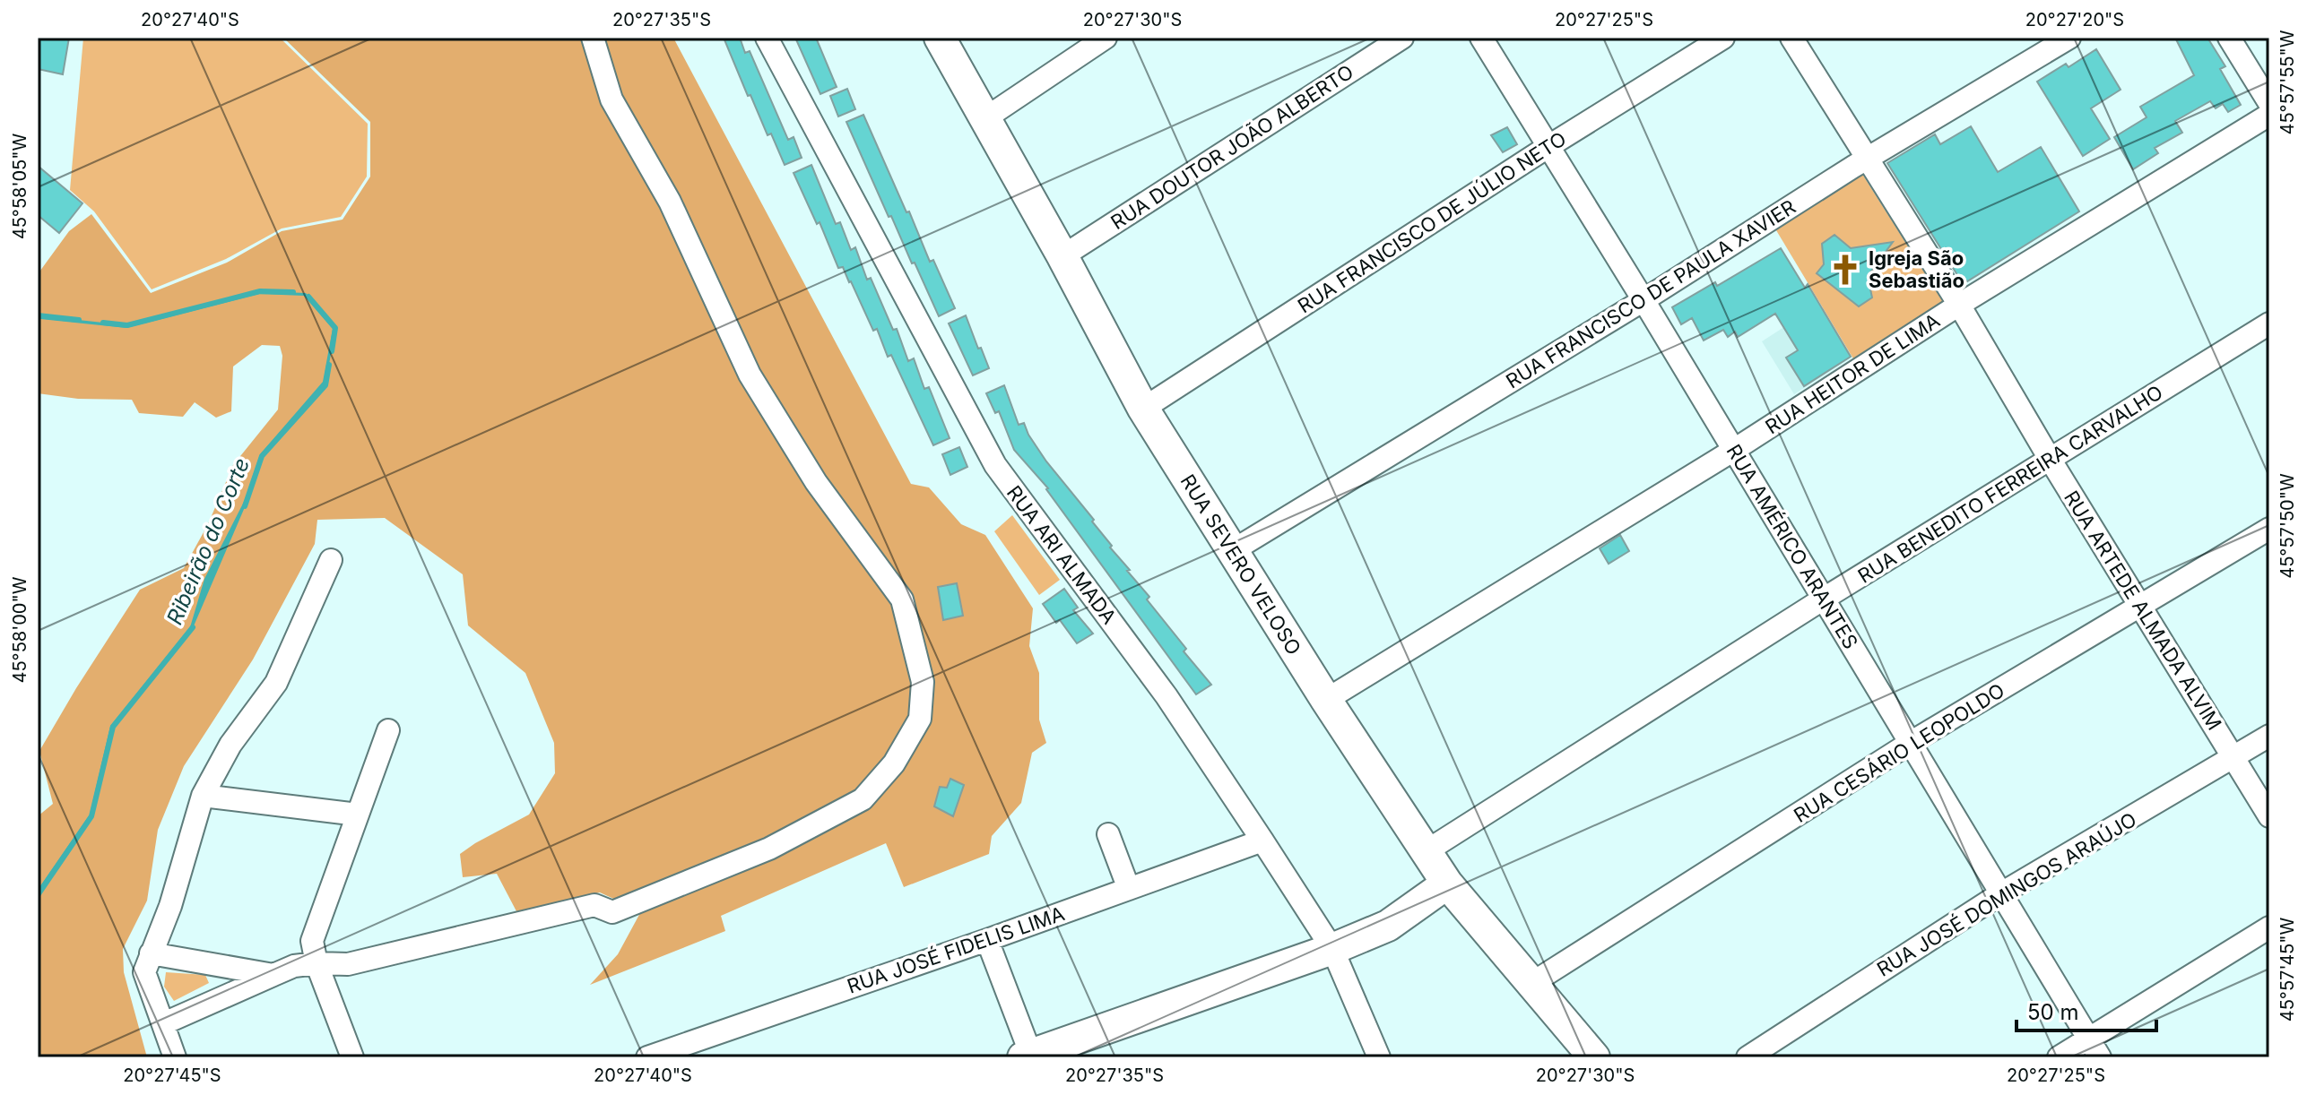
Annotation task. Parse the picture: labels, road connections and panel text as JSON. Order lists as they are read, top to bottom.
{
  "streets": {
    "street": [
      "RUA DOUTOR JOÃO ALBERTO",
      "RUA FRANCISCO DE JÚLIO NETO",
      "RUA FRANCISCO DE PAULA XAVIER",
      "RUA HEITOR DE LIMA",
      "RUA BENEDITO FERREIRA CARVALHO",
      "RUA AMÉRICO ARANTES",
      "RUA ARI ALMADA",
      "RUA SEVERO VELOSO",
      "RUA ARTEDE ALMADA ALVIM",
      "RUA CESÁRIO LEOPOLDO",
      "RUA JOSÉ DOMINGOS ARAÚJO",
      "RUA JOSÉ FIDELIS LIMA"
    ]
  },
  "crossings": [
    ["RUA DOUTOR JOÃO ALBERTO", "RUA SEVERO VELOSO"],
    ["RUA FRANCISCO DE JÚLIO NETO", "RUA AMÉRICO ARANTES"],
    ["RUA FRANCISCO DE JÚLIO NETO", "RUA SEVERO VELOSO"],
    ["RUA FRANCISCO DE PAULA XAVIER", "RUA AMÉRICO ARANTES"],
    ["RUA FRANCISCO DE PAULA XAVIER", "RUA SEVERO VELOSO"],
    ["RUA FRANCISCO DE PAULA XAVIER", "RUA ARTEDE ALMADA ALVIM"],
    ["RUA HEITOR DE LIMA", "RUA AMÉRICO ARANTES"],
    ["RUA HEITOR DE LIMA", "RUA SEVERO VELOSO"],
    ["RUA HEITOR DE LIMA", "RUA ARTEDE ALMADA ALVIM"],
    ["RUA BENEDITO FERREIRA CARVALHO", "RUA AMÉRICO ARANTES"],
    ["RUA BENEDITO FERREIRA CARVALHO", "RUA SEVERO VELOSO"],
    ["RUA BENEDITO FERREIRA CARVALHO", "RUA ARTEDE ALMADA ALVIM"],
    ["RUA AMÉRICO ARANTES", "RUA CESÁRIO LEOPOLDO"],
    ["RUA AMÉRICO ARANTES", "RUA JOSÉ DOMINGOS ARAÚJO"],
    ["RUA ARI ALMADA", "RUA JOSÉ FIDELIS LIMA"],
    ["RUA SEVERO VELOSO", "RUA CESÁRIO LEOPOLDO"],
    ["RUA ARTEDE ALMADA ALVIM", "RUA CESÁRIO LEOPOLDO"],
    ["RUA ARTEDE ALMADA ALVIM", "RUA JOSÉ DOMINGOS ARAÚJO"]
  ],
  "water": ["Ribeirão do Corte"],
  "places": {
    "church": ["Igreja São Sebastião"]
  },
  "scale_bar": "50 m",
  "coordinates": [
    "20°27'40\"S",
    "20°27'35\"S",
    "20°27'30\"S",
    "20°27'25\"S",
    "20°27'20\"S",
    "45°57'55\"W",
    "45°58'05\"W",
    "45°57'50\"W",
    "45°58'00\"W",
    "45°57'45\"W",
    "20°27'45\"S"
  ]
}
